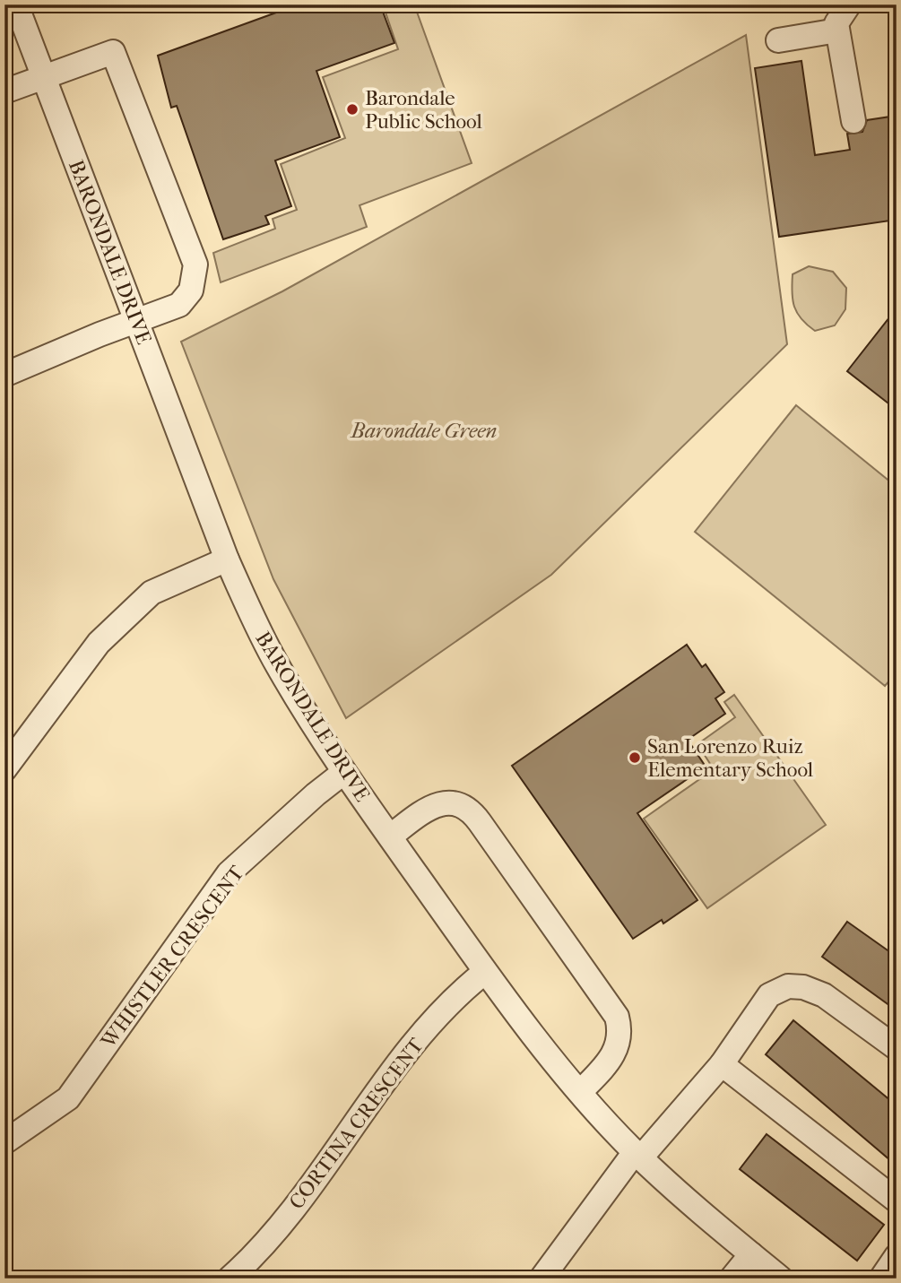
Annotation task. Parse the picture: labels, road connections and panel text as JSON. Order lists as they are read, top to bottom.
{
  "streets": {
    "street": ["BARONDALE DRIVE", "WHISTLER CRESCENT", "CORTINA CRESCENT"]
  },
  "crossings": [
    ["BARONDALE DRIVE", "WHISTLER CRESCENT"],
    ["BARONDALE DRIVE", "CORTINA CRESCENT"]
  ],
  "parks": ["Barondale Green"],
  "places": ["Barondale Public School", "San Lorenzo Ruiz Elementary School"]
}
